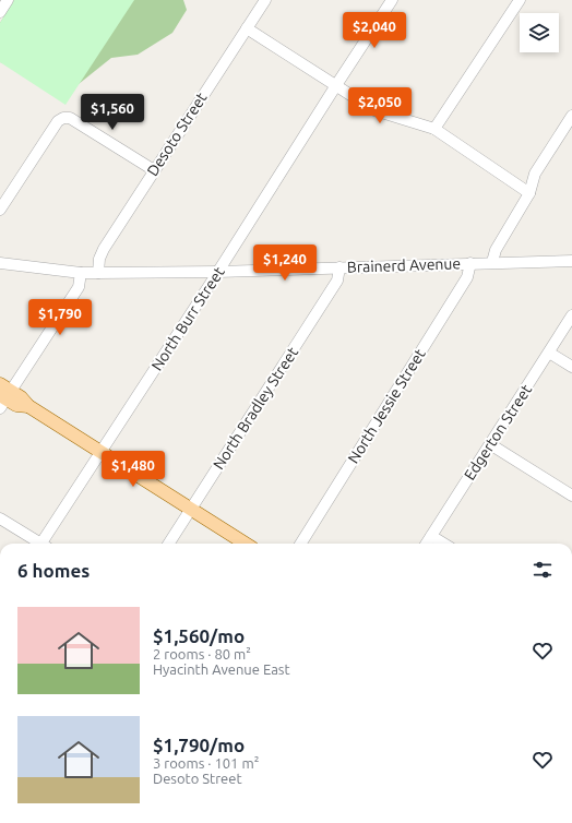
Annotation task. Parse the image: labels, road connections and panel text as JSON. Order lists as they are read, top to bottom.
{
  "streets": {
    "street": [
      "Desoto Street",
      "Brainerd Avenue",
      "North Burr Street",
      "North Jessie Street",
      "North Bradley Street",
      "Edgerton Street"
    ]
  },
  "crossings": [
    ["Desoto Street", "Brainerd Avenue"],
    ["Brainerd Avenue", "North Burr Street"],
    ["Brainerd Avenue", "North Jessie Street"],
    ["Brainerd Avenue", "North Bradley Street"]
  ],
  "page": {
    "price": [
      "$2,040",
      "$2,050",
      "$1,560",
      "$1,240",
      "$1,790",
      "$1,480"
    ],
    "heading": "6 homes",
    "list": [
      {
        "name": "$1,560/mo",
        "note": "2 rooms · 80 m² · Hyacinth Avenue East"
      },
      {
        "name": "$1,790/mo",
        "note": "3 rooms · 101 m² · Desoto Street"
      }
    ]
  }
}
